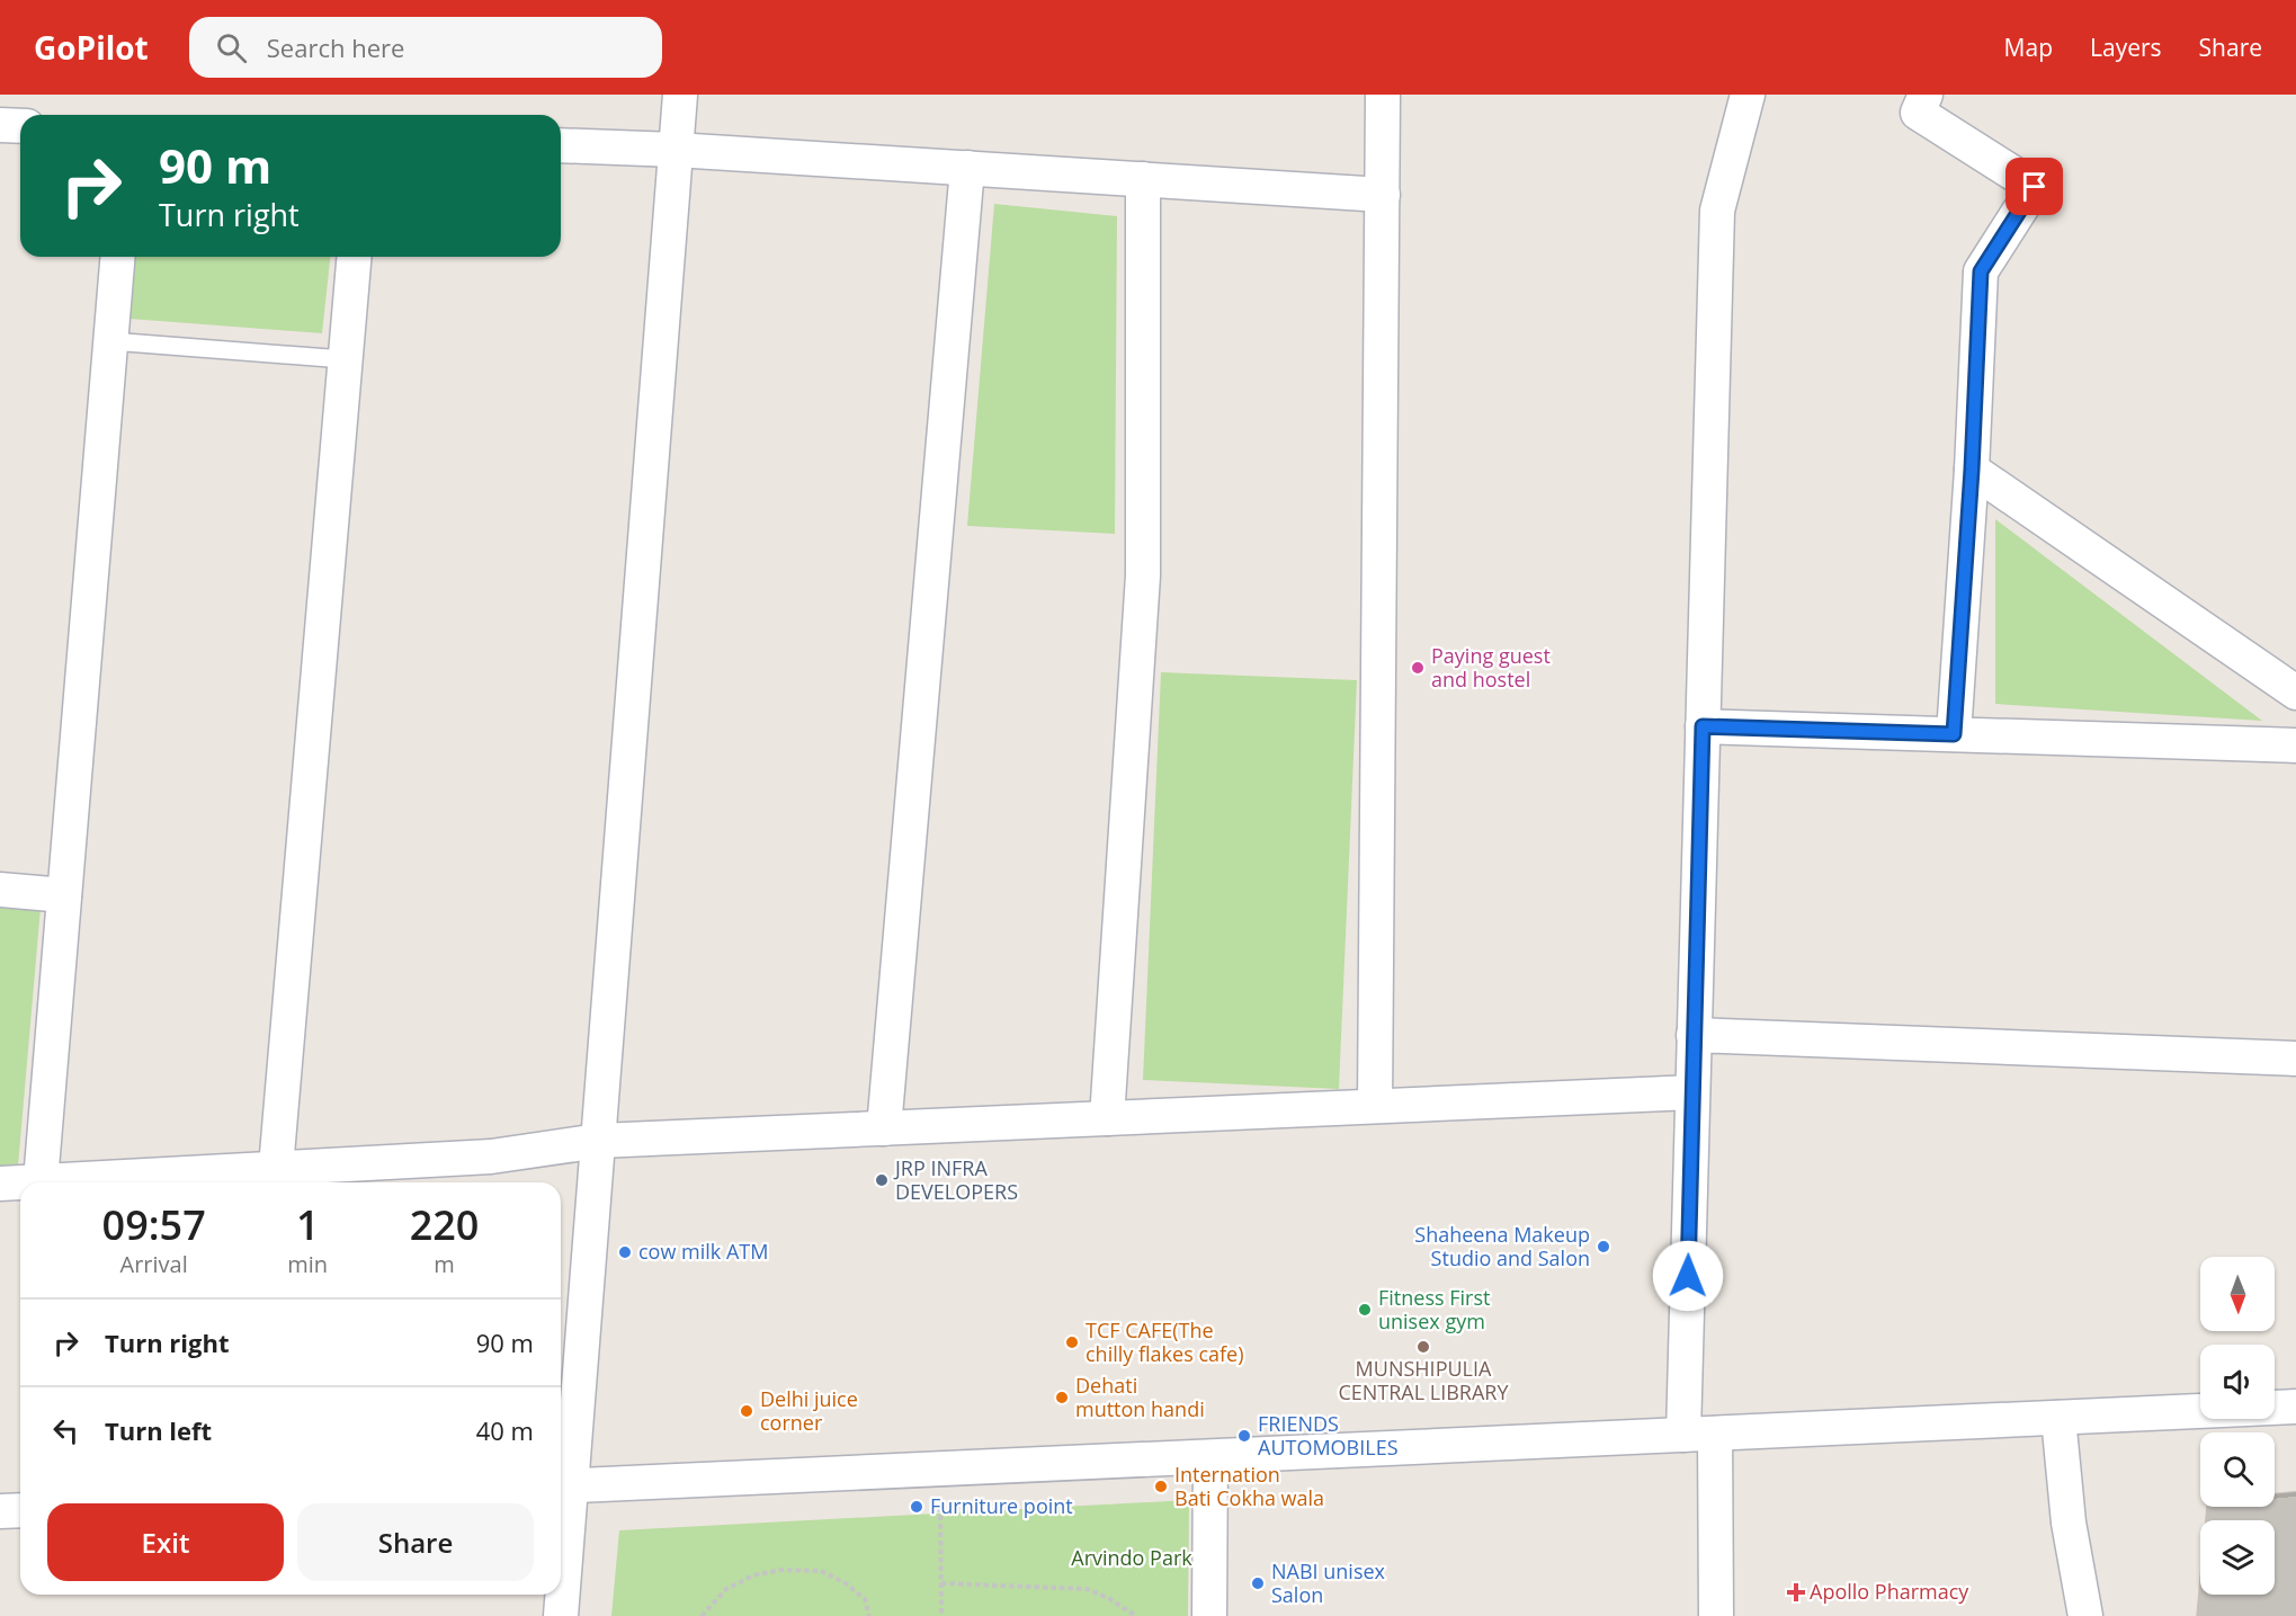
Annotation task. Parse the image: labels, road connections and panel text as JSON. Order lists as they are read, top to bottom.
{
  "parks": ["Arvindo Park"],
  "places": {
    "other": [
      "Paying guest and hostel",
      "JRP INFRA DEVELOPERS",
      "Shaheena Makeup Studio and Salon",
      "cow milk ATM",
      "Fitness First unisex gym",
      "TCF CAFE(The chilly flakes cafe)",
      "MUNSHIPULIA CENTRAL LIBRARY",
      "Dehati mutton handi",
      "Delhi juice corner",
      "FRIENDS AUTOMOBILES",
      "Internation Bati Cokha wala",
      "Furniture point",
      "NABI unisex Salon"
    ],
    "health": ["Apollo Pharmacy"]
  },
  "north": "bottom",
  "page": {
    "header": "GoPilot",
    "search": "Search here",
    "nav": ["Map", "Layers", "Share"],
    "turn": ["90 m", "Turn right"],
    "eta": [
      "09:57",
      "Arrival",
      "1",
      "min",
      "220",
      "m"
    ],
    "list": [
      {
        "name": "Turn right",
        "value": "90 m"
      },
      {
        "name": "Turn left",
        "value": "40 m"
      }
    ],
    "buttons": ["Exit", "Share"]
  }
}
